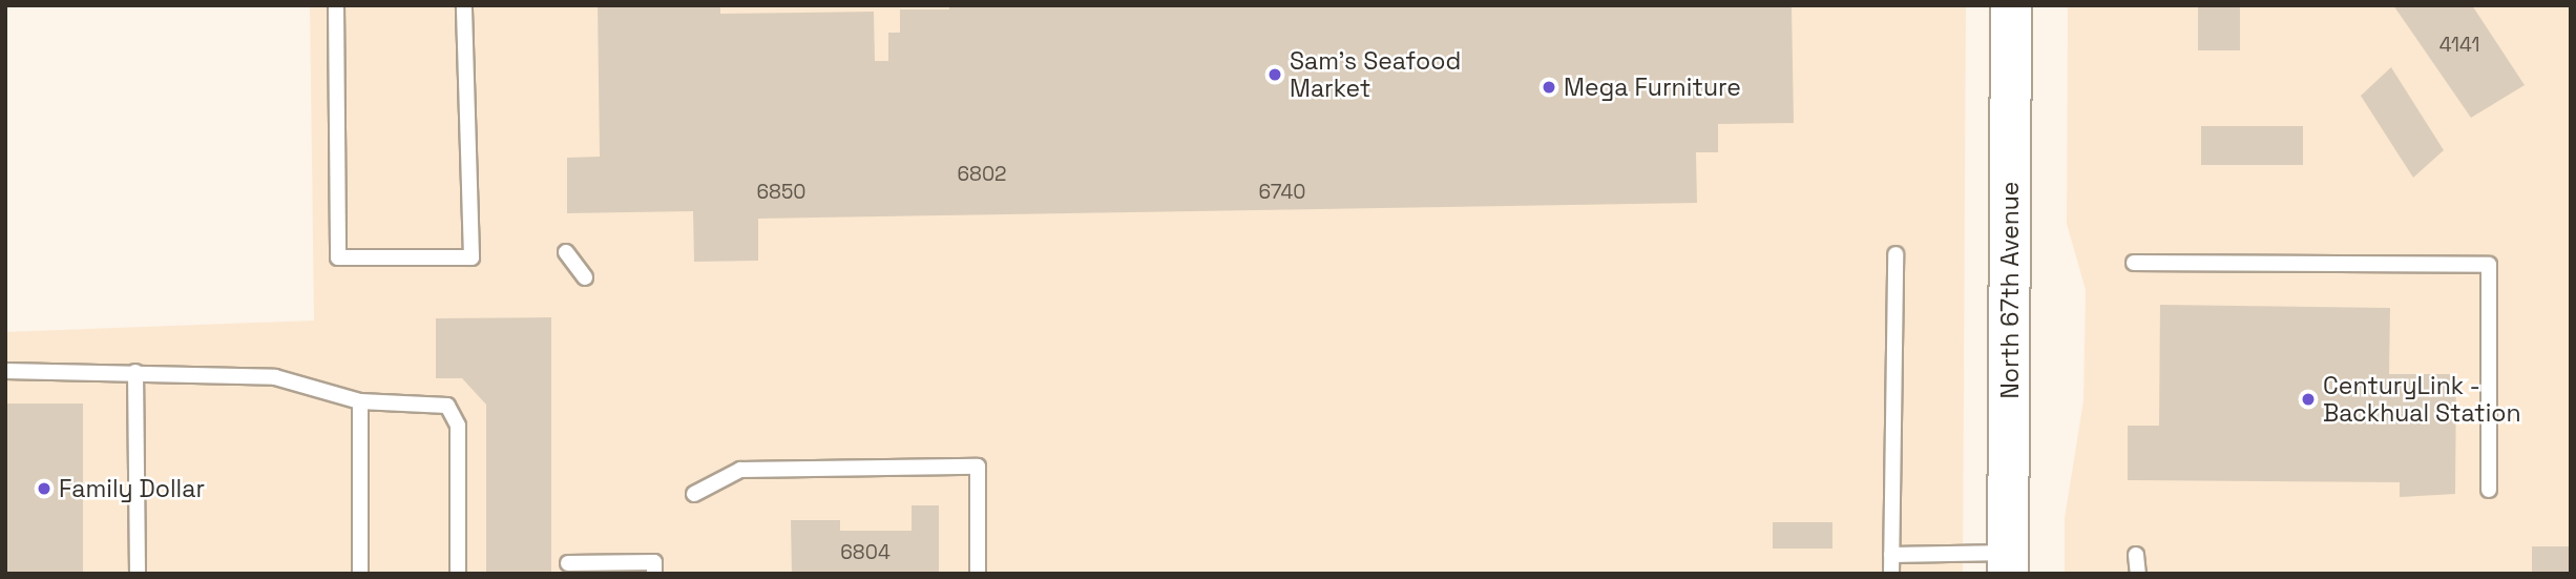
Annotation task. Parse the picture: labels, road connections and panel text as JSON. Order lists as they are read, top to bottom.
{
  "streets": {
    "main road": ["North 67th Avenue"]
  },
  "places": [
    "Sam's Seafood Market",
    "Mega Furniture",
    "CenturyLink - Backhual Station",
    "Family Dollar"
  ],
  "house_numbers": [
    "4141",
    "6802",
    "6850",
    "6740",
    "6804"
  ]
}
